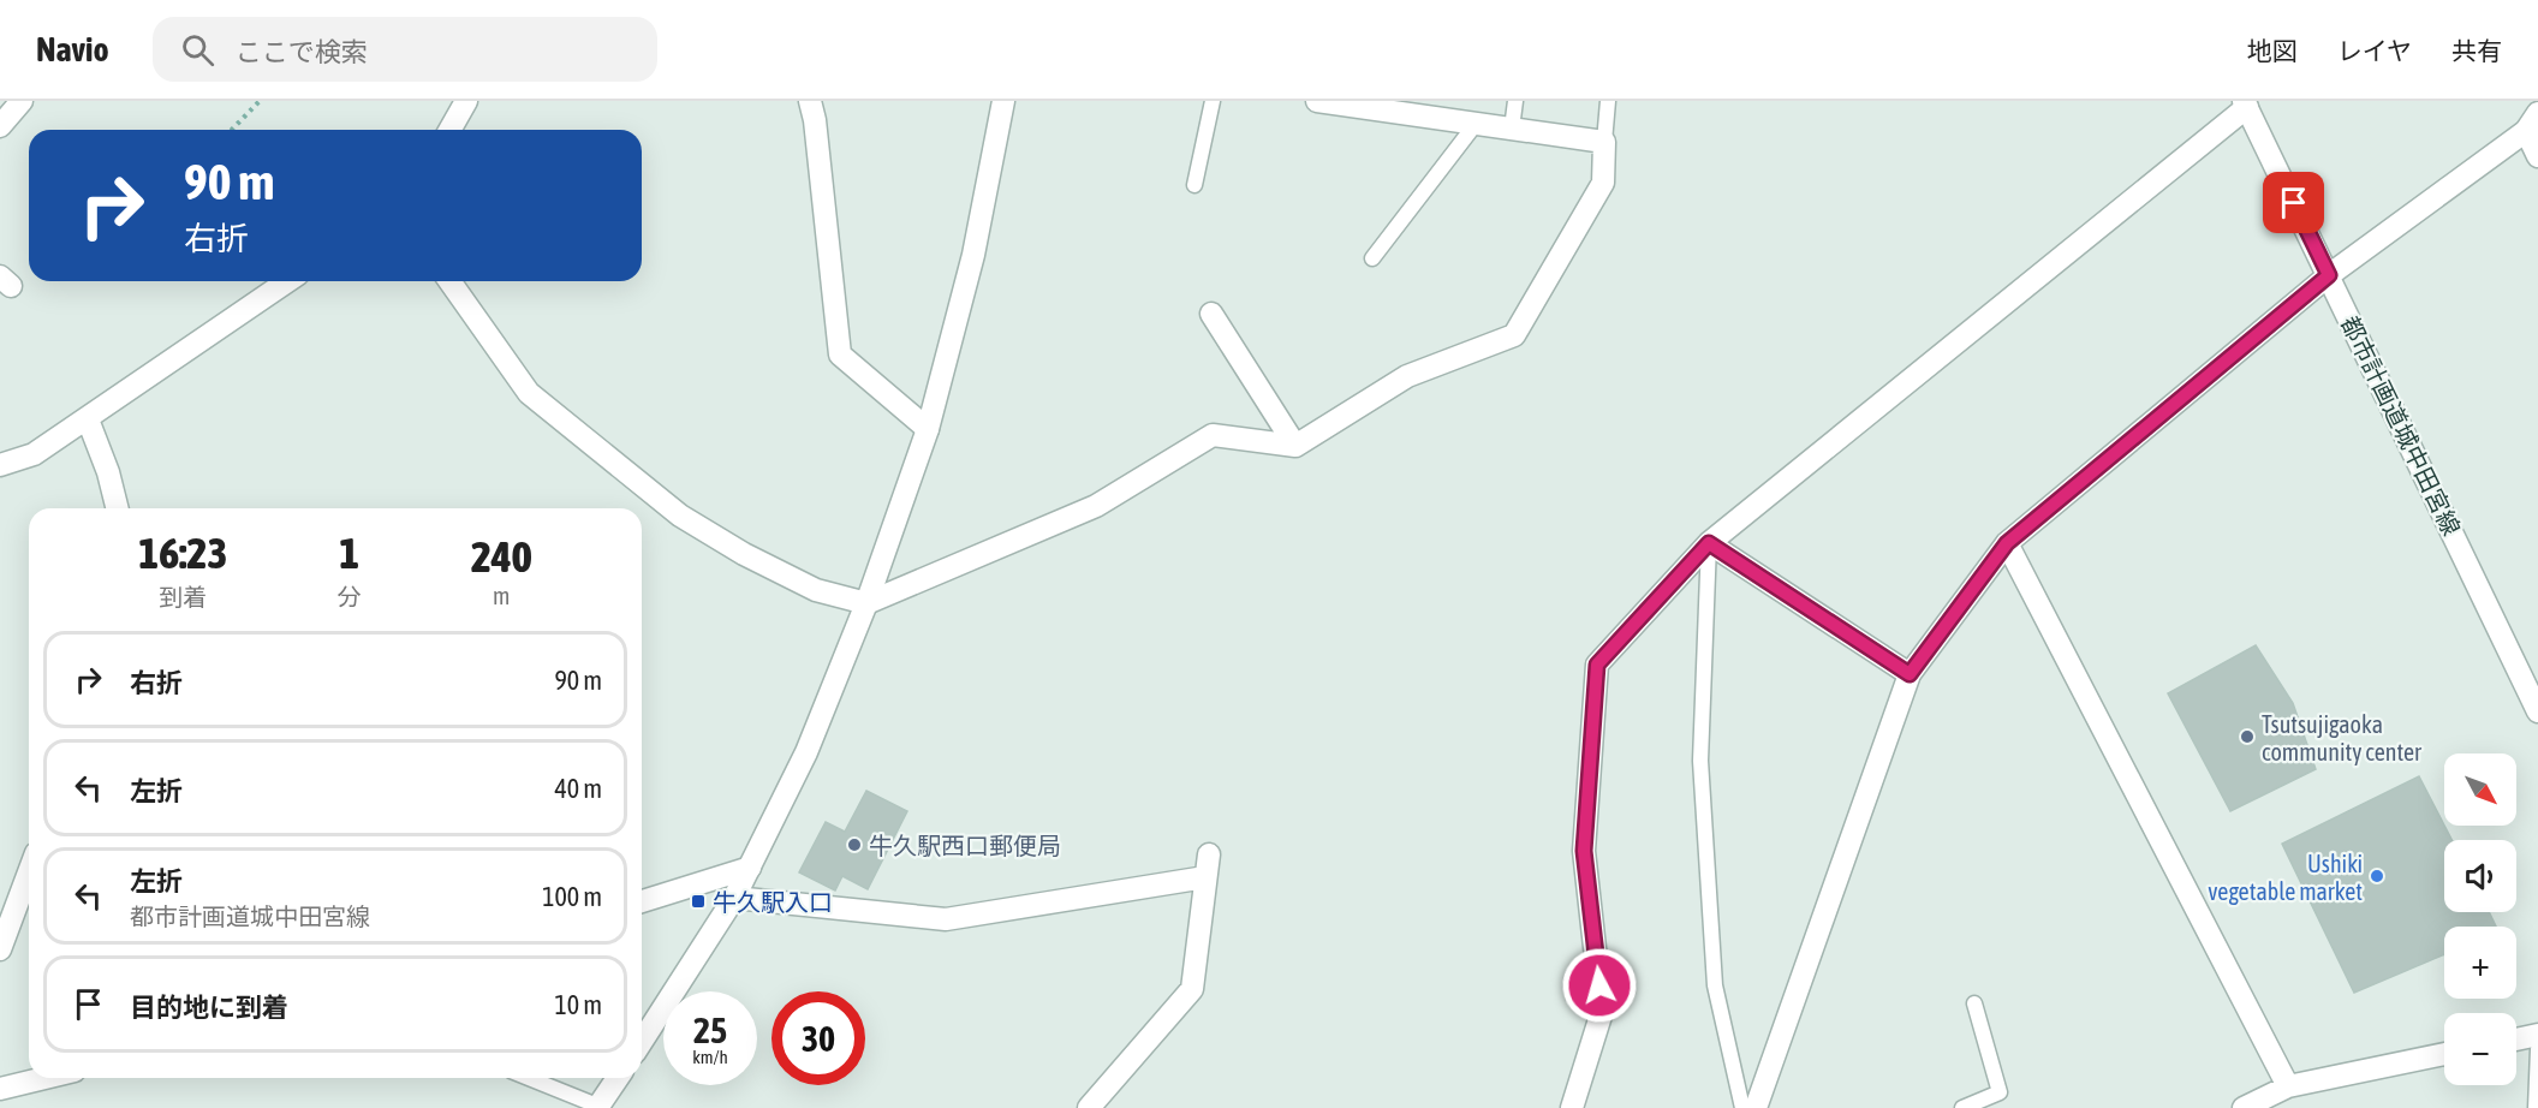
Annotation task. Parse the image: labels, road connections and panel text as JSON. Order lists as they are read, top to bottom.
{
  "streets": {
    "street": ["都市計画道城中田宮線"]
  },
  "places": {
    "other": ["Tsutsujigaoka community center", "牛久駅西口郵便局", "Ushiki vegetable market"],
    "transit": ["牛久駅入口"]
  },
  "north": "bottom right",
  "page": {
    "header": "Navio",
    "search": "ここで検索",
    "nav": ["地図", "レイヤ", "共有"],
    "turn": ["90 m", "右折"],
    "eta": [
      "16:23",
      "到着",
      "1",
      "分",
      "240",
      "m"
    ],
    "list": [
      {
        "name": "右折",
        "value": "90 m"
      },
      {
        "name": "左折",
        "value": "40 m"
      },
      {
        "name": "左折",
        "note": "都市計画道城中田宮線",
        "value": "100 m"
      },
      {
        "name": "目的地に到着",
        "value": "10 m"
      }
    ],
    "map_buttons": ["+", "−"],
    "speed": "25 km/h",
    "limit": "30"
  }
}
